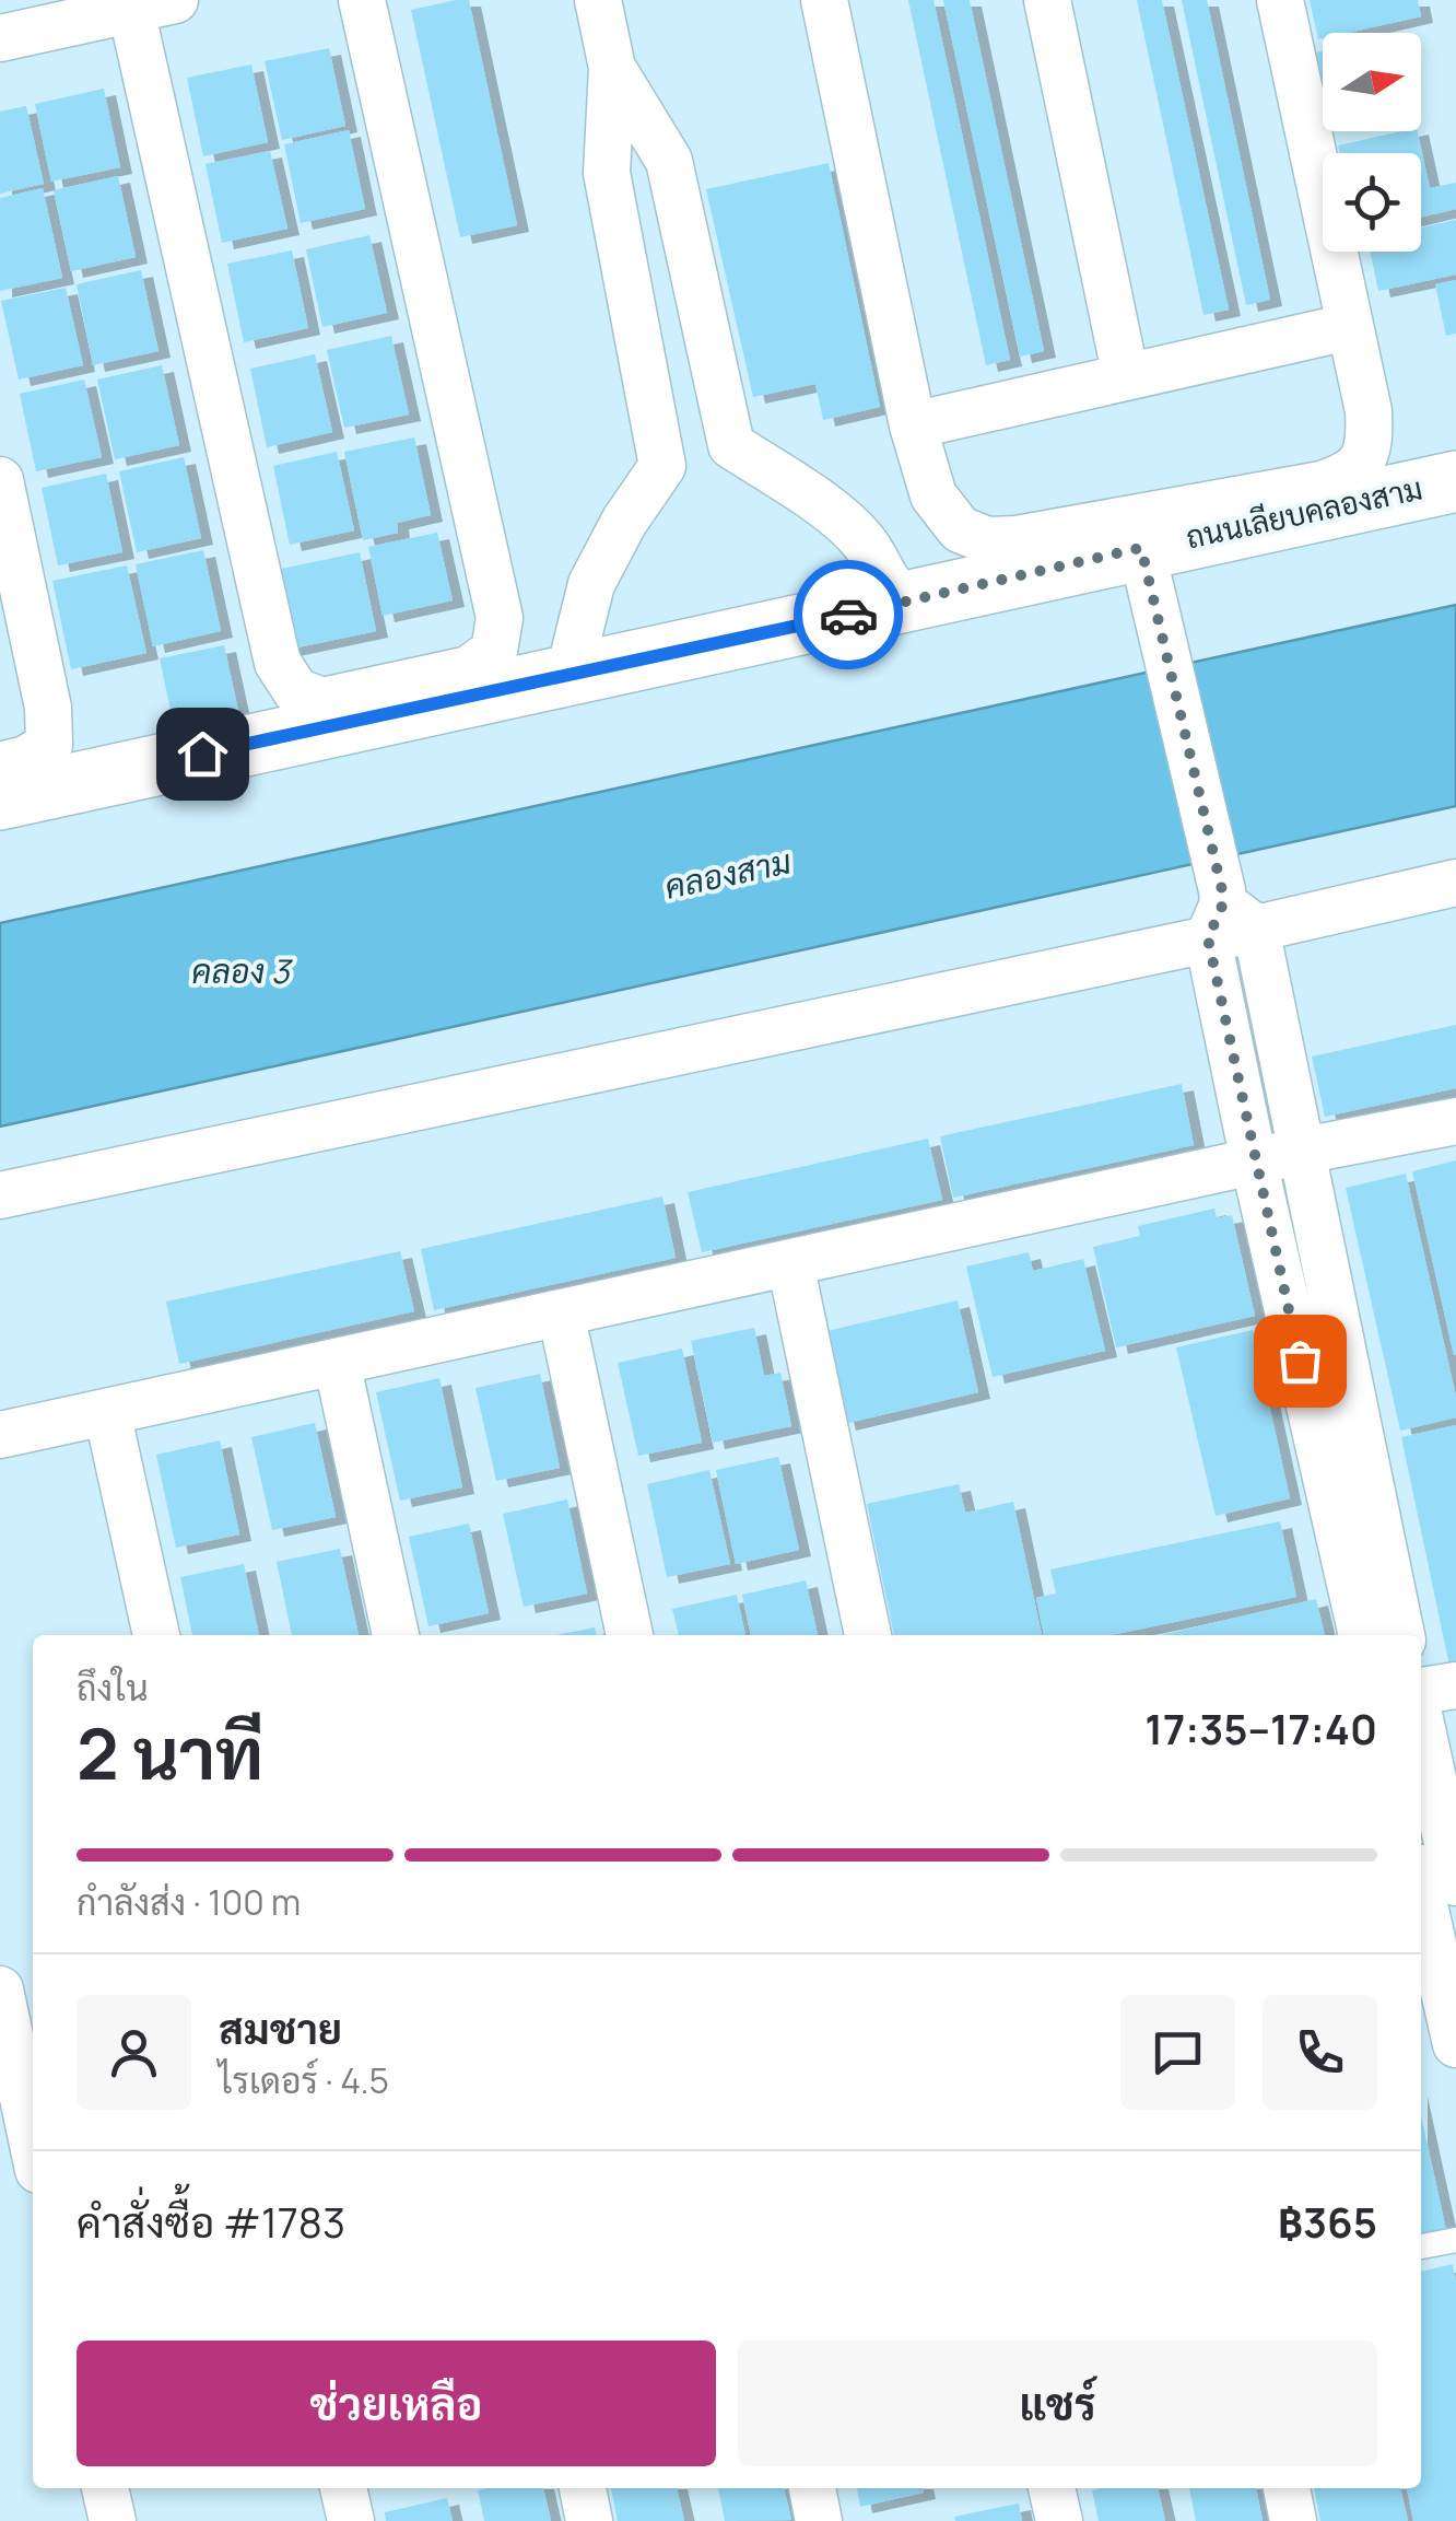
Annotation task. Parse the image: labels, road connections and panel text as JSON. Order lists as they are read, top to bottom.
{
  "streets": {
    "main road": ["ถนนเลียบคลองสาม"]
  },
  "water": ["คลองสาม", "คลอง 3"],
  "north": "right",
  "page": {
    "heading": ["2 นาที", "ถึงใน", "17:35–17:40"],
    "panel": [
      "สมชาย",
      "ไรเดอร์ · 4.5",
      "คำสั่งซื้อ #1783",
      "฿365"
    ],
    "bar": "กำลังส่ง · 100 m",
    "buttons": ["ช่วยเหลือ", "แชร์"]
  }
}
